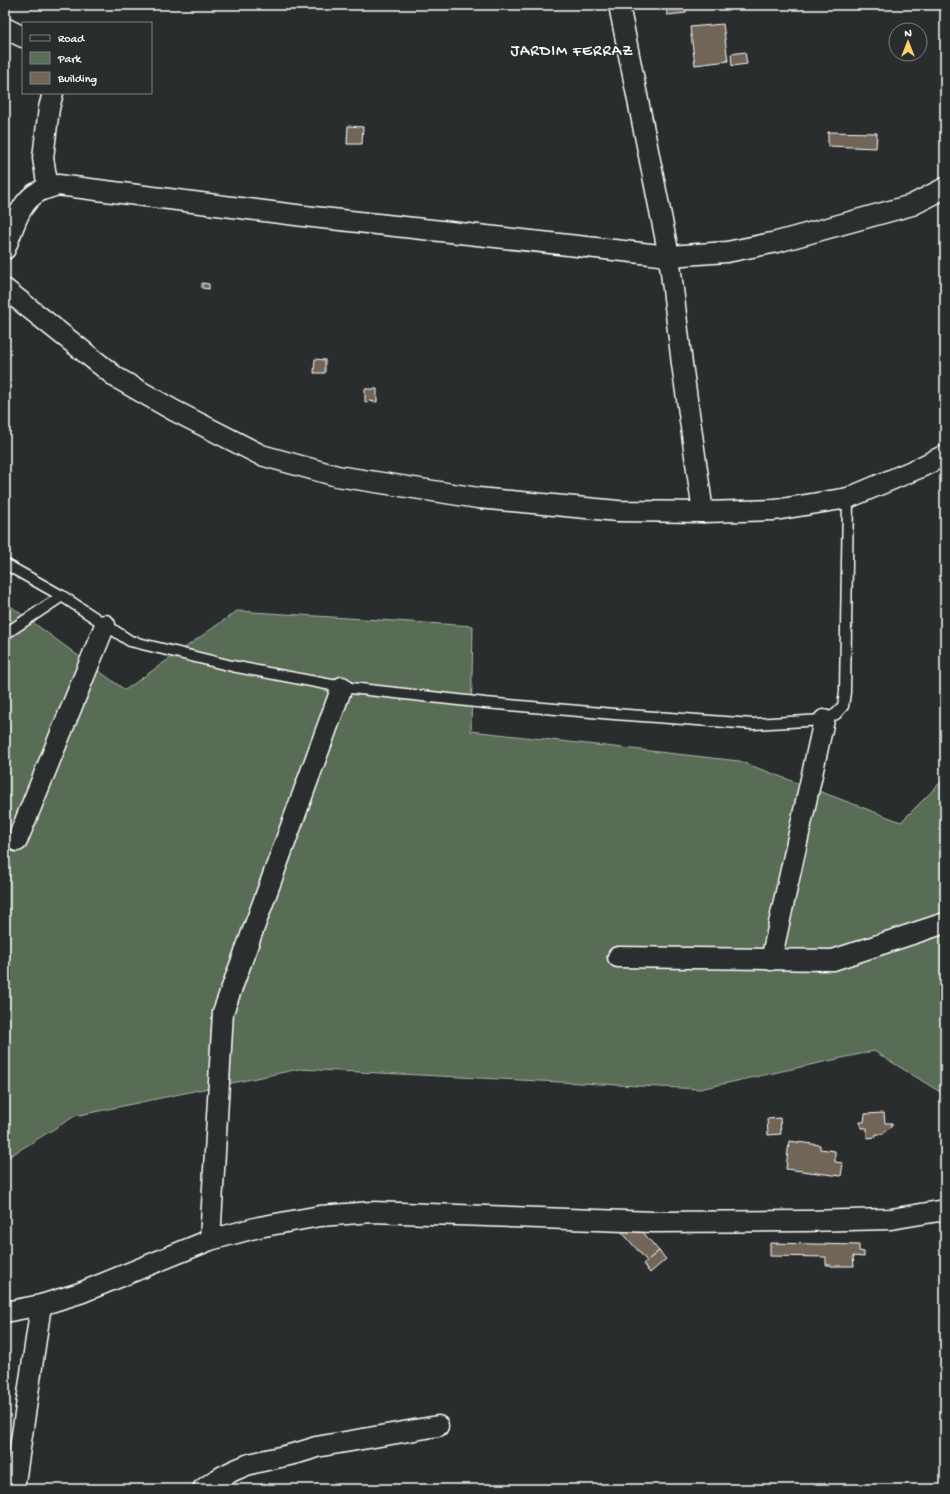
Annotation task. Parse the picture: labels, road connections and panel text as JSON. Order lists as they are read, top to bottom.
{
  "districts": ["JARDIM FERRAZ"],
  "legend": ["Road", "Park", "Building"],
  "north": "top"
}
